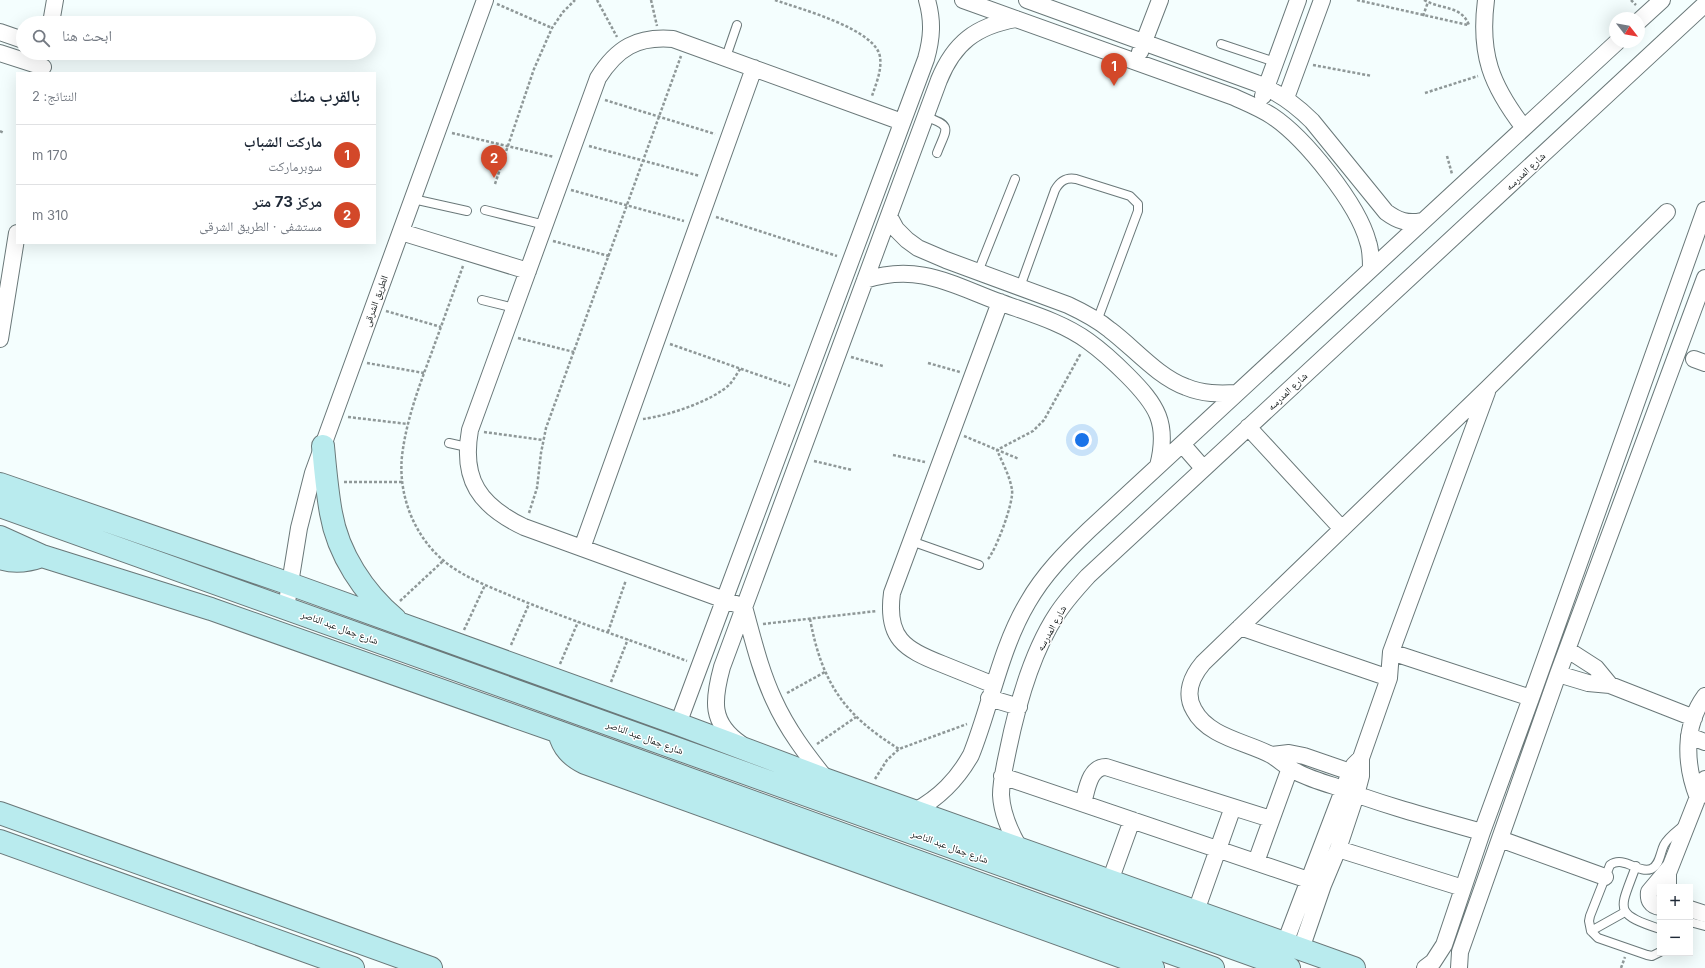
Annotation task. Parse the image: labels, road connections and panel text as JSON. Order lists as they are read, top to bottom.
{
  "streets": {
    "main road": ["شارع جمال عبد الناصر"],
    "street": ["شارع المدرسه", "الطريق الشرقى"]
  },
  "crossings": [
    ["الطريق الشرقى", "شارع جمال عبد الناصر"]
  ],
  "north": "bottom right",
  "page": {
    "search": "ابحث هنا",
    "pins": ["1", "2"],
    "heading": ["بالقرب منك", "النتائج: 2"],
    "list": [
      {
        "mark": "1",
        "name": "ماركت الشباب",
        "note": "سوبرماركت",
        "value": "170 m"
      },
      {
        "mark": "2",
        "name": "مركز 73 متر",
        "note": "مستشفى · الطريق الشرقى",
        "value": "310 m"
      }
    ],
    "map_buttons": ["+", "−"]
  }
}
